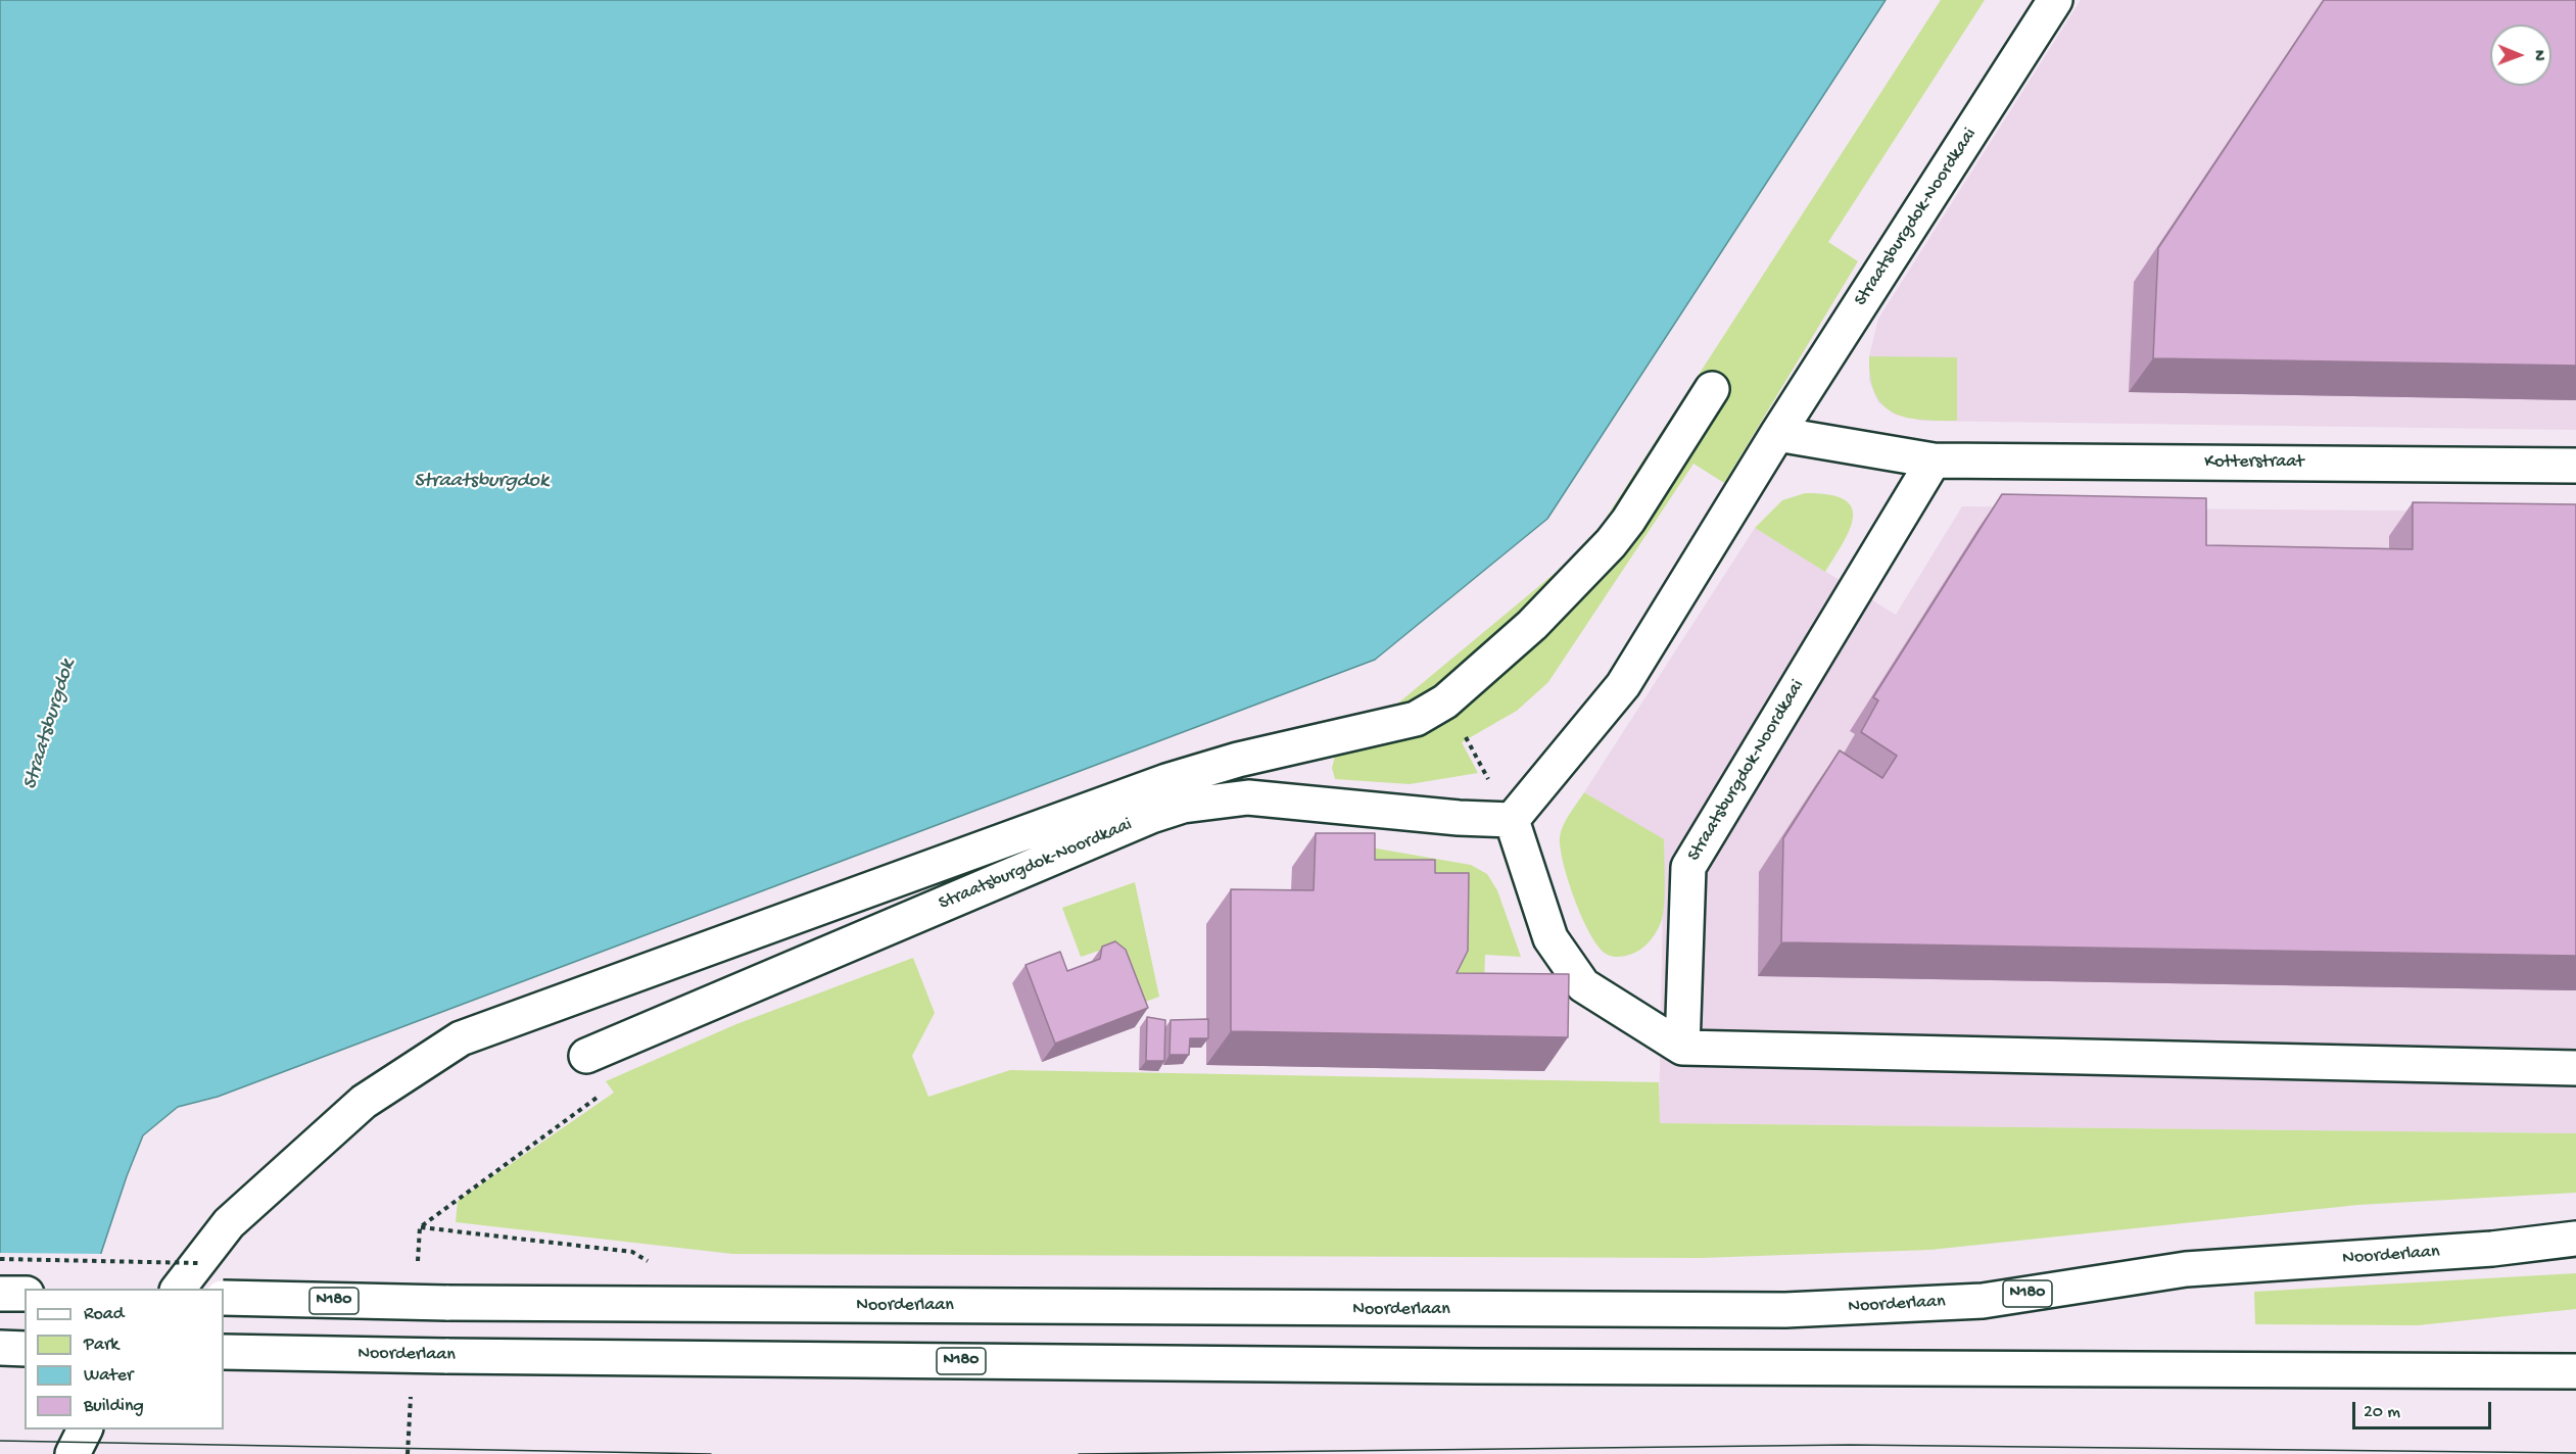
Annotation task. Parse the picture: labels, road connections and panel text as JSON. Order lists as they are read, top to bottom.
{
  "streets": {
    "main road": [
      "Straatsburgdok-Noordkaai",
      "Kotterstraat",
      "Noorderlaan",
      "N180"
    ]
  },
  "crossings": [
    ["Straatsburgdok-Noordkaai", "Kotterstraat"]
  ],
  "water": ["Straatsburgdok"],
  "legend": [
    "Road",
    "Park",
    "Water",
    "Building"
  ],
  "scale_bar": "20 m",
  "north": "right"
}
